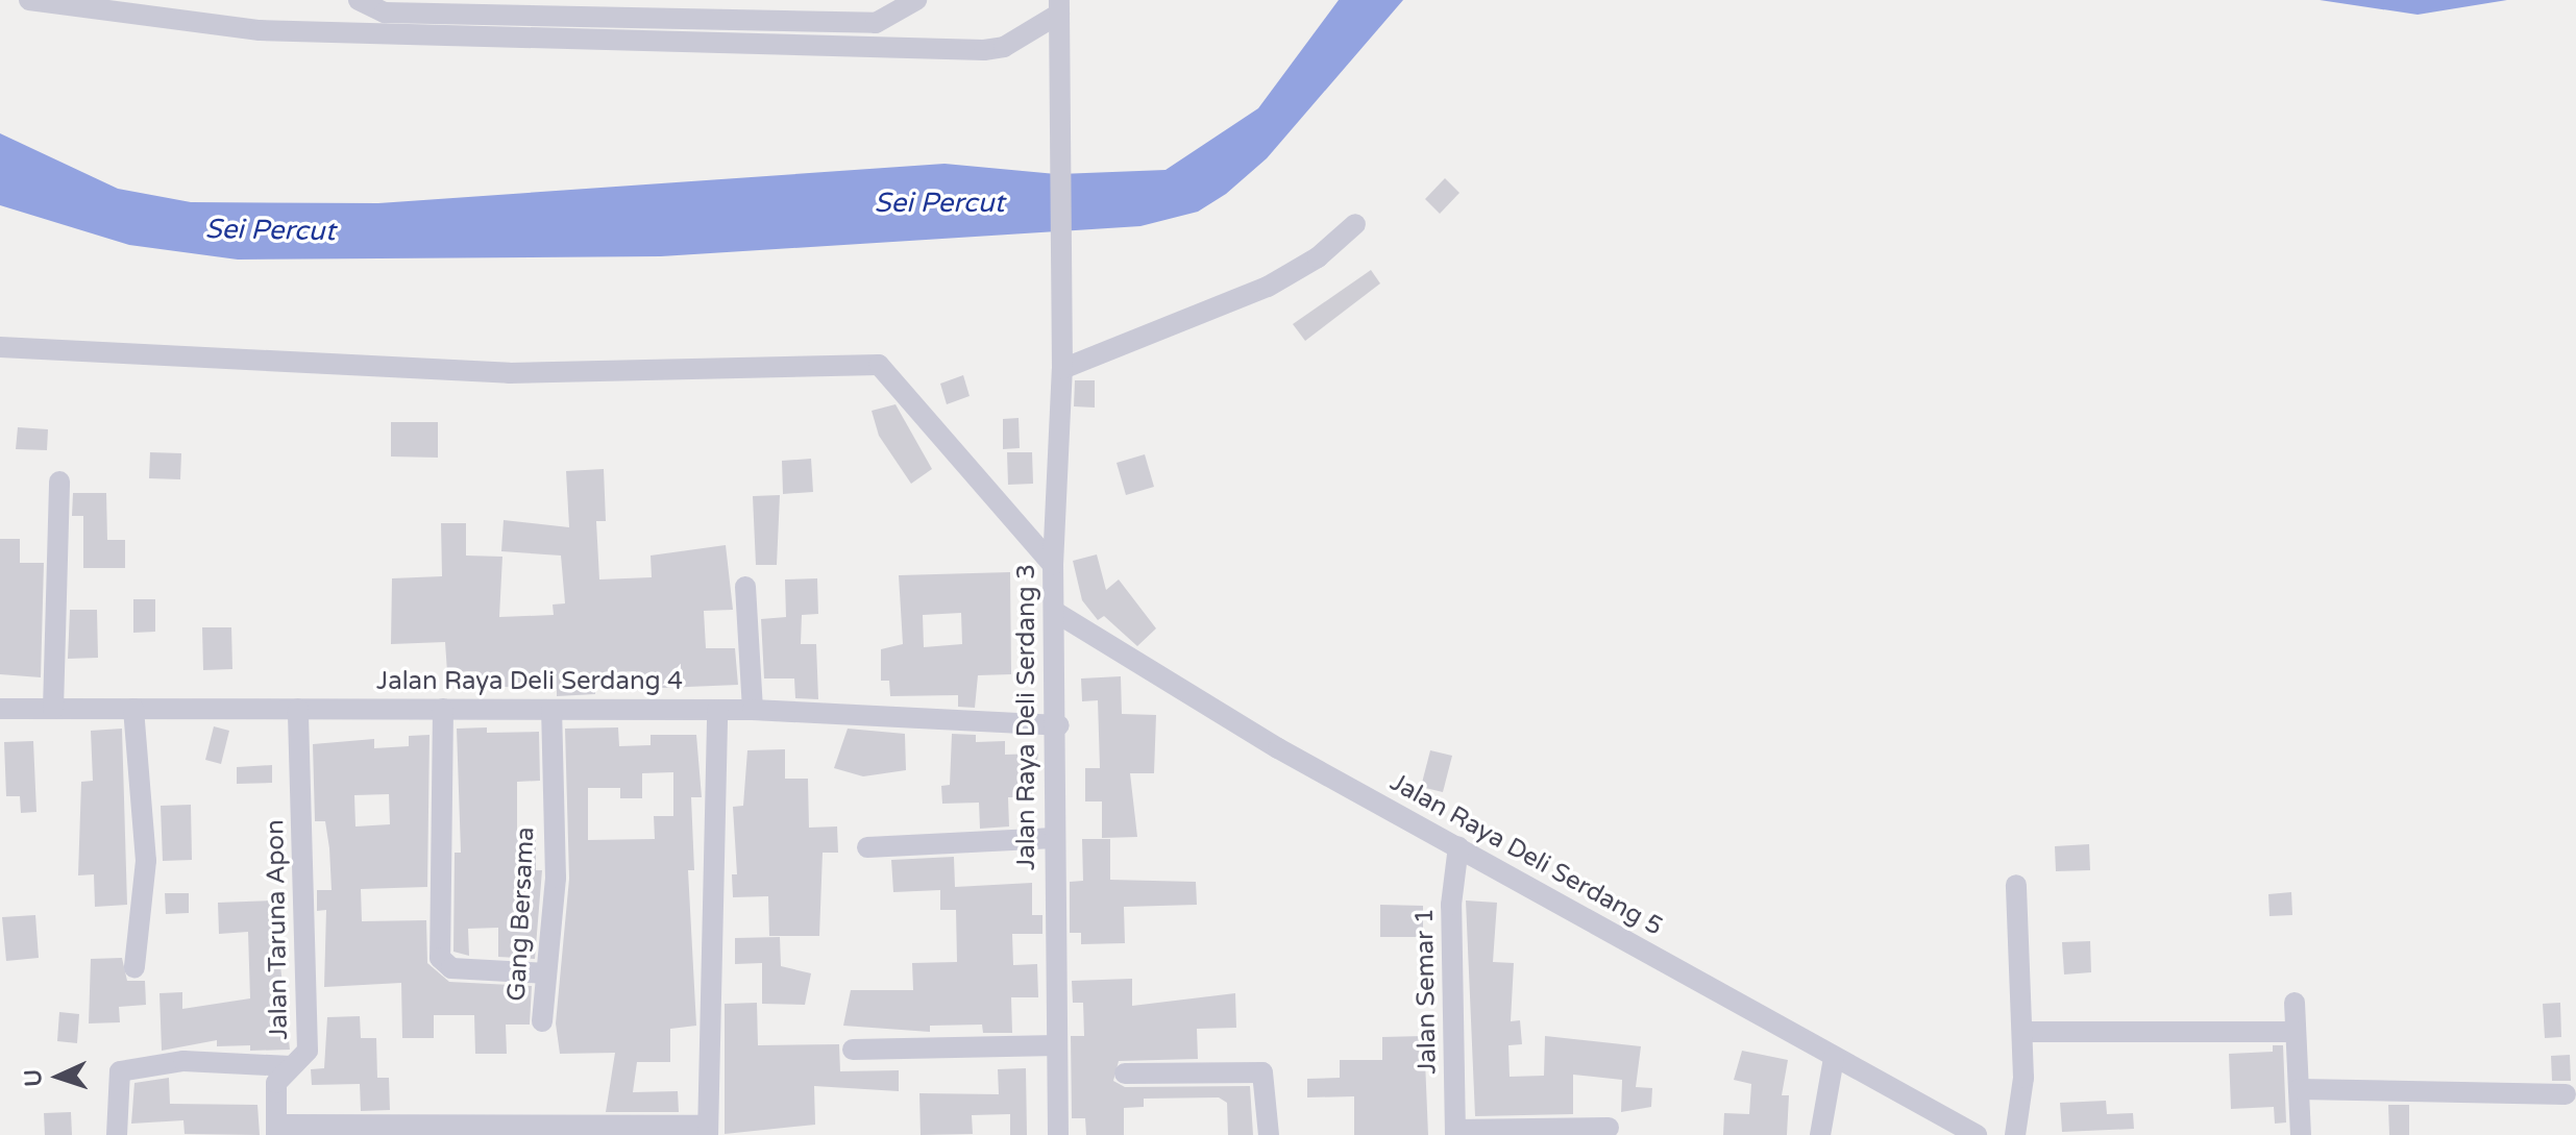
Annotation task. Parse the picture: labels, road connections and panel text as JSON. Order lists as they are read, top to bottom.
{
  "streets": {
    "street": [
      "Jalan Raya Deli Serdang 4",
      "Jalan Raya Deli Serdang 3",
      "Jalan Raya Deli Serdang 5",
      "Gang Bersama",
      "Jalan Taruna Apon",
      "Jalan Semar 1"
    ]
  },
  "crossings": [
    ["Jalan Raya Deli Serdang 4", "Jalan Raya Deli Serdang 3"],
    ["Jalan Raya Deli Serdang 4", "Gang Bersama"],
    ["Jalan Raya Deli Serdang 4", "Jalan Taruna Apon"],
    ["Jalan Raya Deli Serdang 3", "Jalan Raya Deli Serdang 5"],
    ["Jalan Raya Deli Serdang 5", "Jalan Semar 1"]
  ],
  "water": ["Sei Percut"],
  "north": "left"
}
